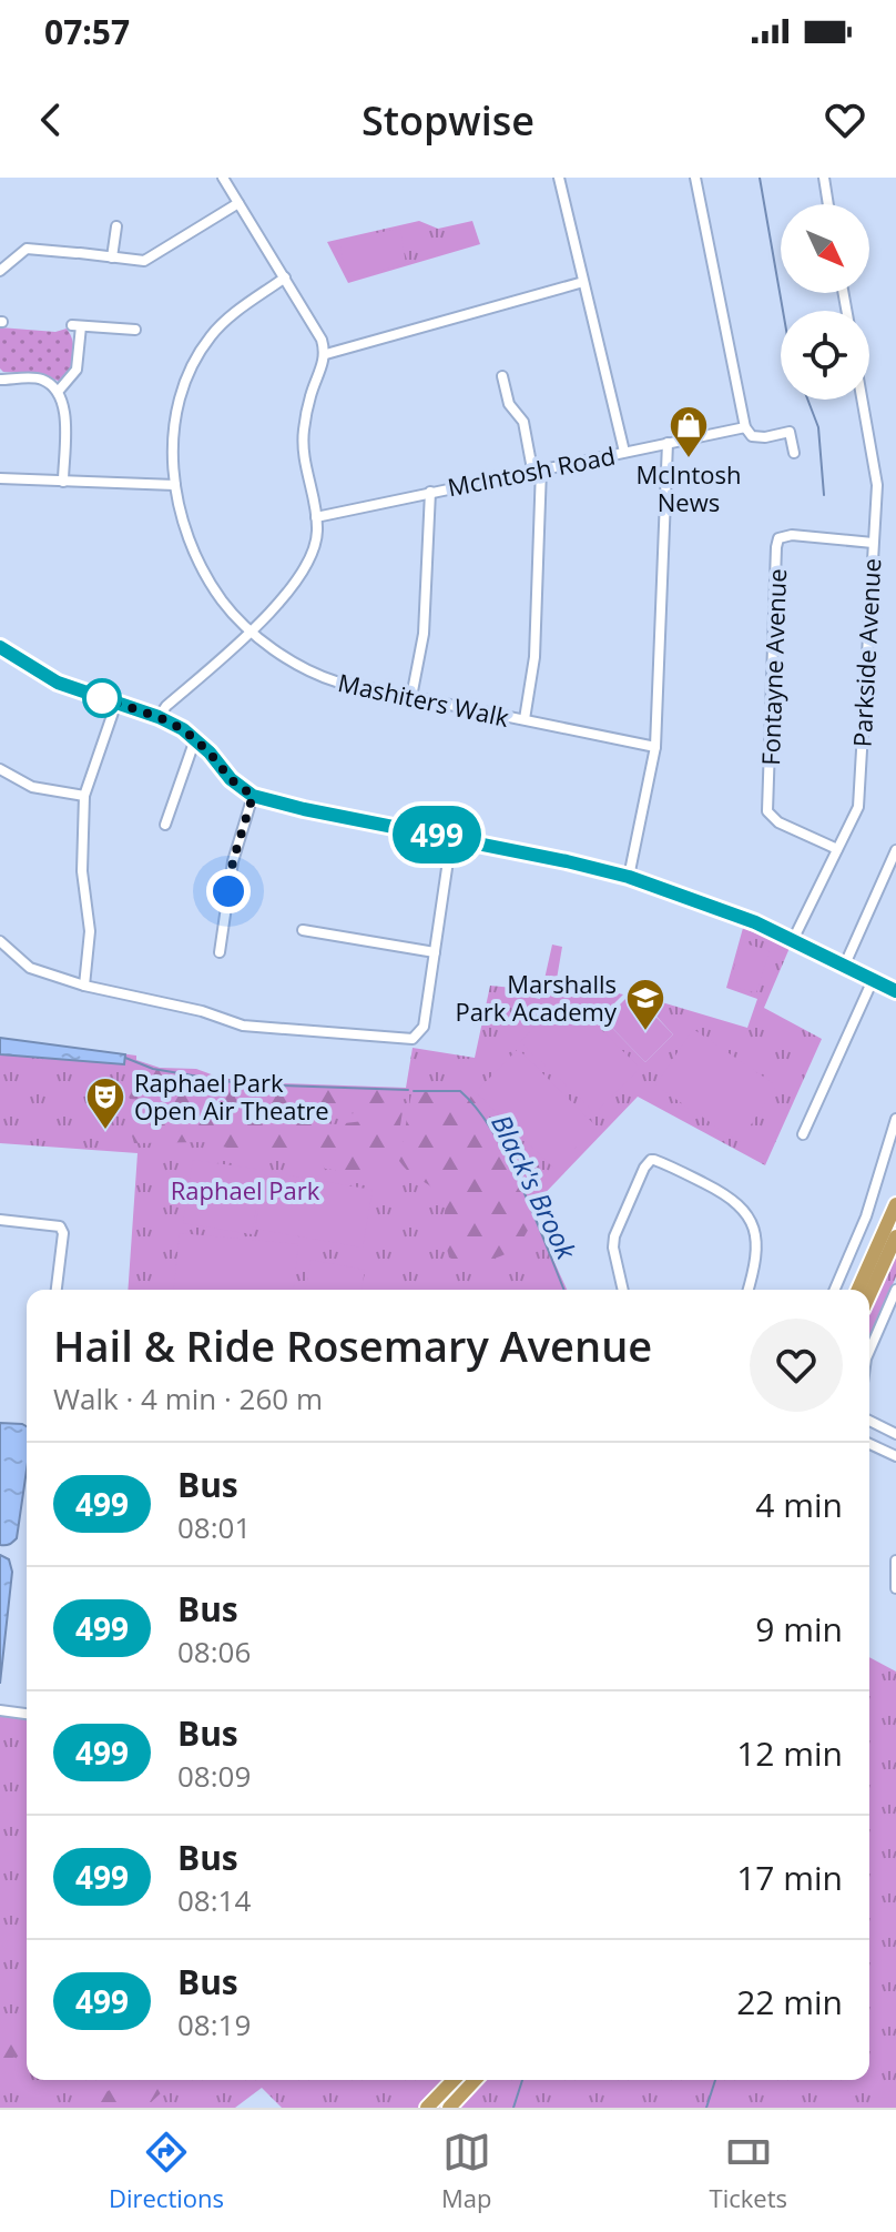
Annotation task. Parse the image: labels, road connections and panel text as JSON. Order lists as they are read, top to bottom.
{
  "streets": {
    "street": [
      "McIntosh Road",
      "Parkside Avenue",
      "Fontayne Avenue",
      "Mashiters Walk"
    ]
  },
  "crossings": [
    ["Parkside Avenue", "Fontayne Avenue"]
  ],
  "water": ["Black's Brook"],
  "parks": ["Raphael Park"],
  "places": {
    "shop": ["McIntosh News"],
    "school or university": ["Marshalls Park Academy"],
    "theatre": ["Raphael Park Open Air Theatre"]
  },
  "lines": ["bus line 499"],
  "north": "bottom right",
  "page": {
    "status": "07:57",
    "header": "Stopwise",
    "on_map": "499",
    "heading": ["Hail & Ride Rosemary Avenue", "Walk · 4 min · 260 m"],
    "list": [
      {
        "mark": "499",
        "name": "Bus",
        "note": "08:01",
        "value": "4 min"
      },
      {
        "mark": "499",
        "name": "Bus",
        "note": "08:06",
        "value": "9 min"
      },
      {
        "mark": "499",
        "name": "Bus",
        "note": "08:09",
        "value": "12 min"
      },
      {
        "mark": "499",
        "name": "Bus",
        "note": "08:14",
        "value": "17 min"
      },
      {
        "mark": "499",
        "name": "Bus",
        "note": "08:19",
        "value": "22 min"
      }
    ],
    "tabs": ["Directions", "Map", "Tickets"]
  }
}
